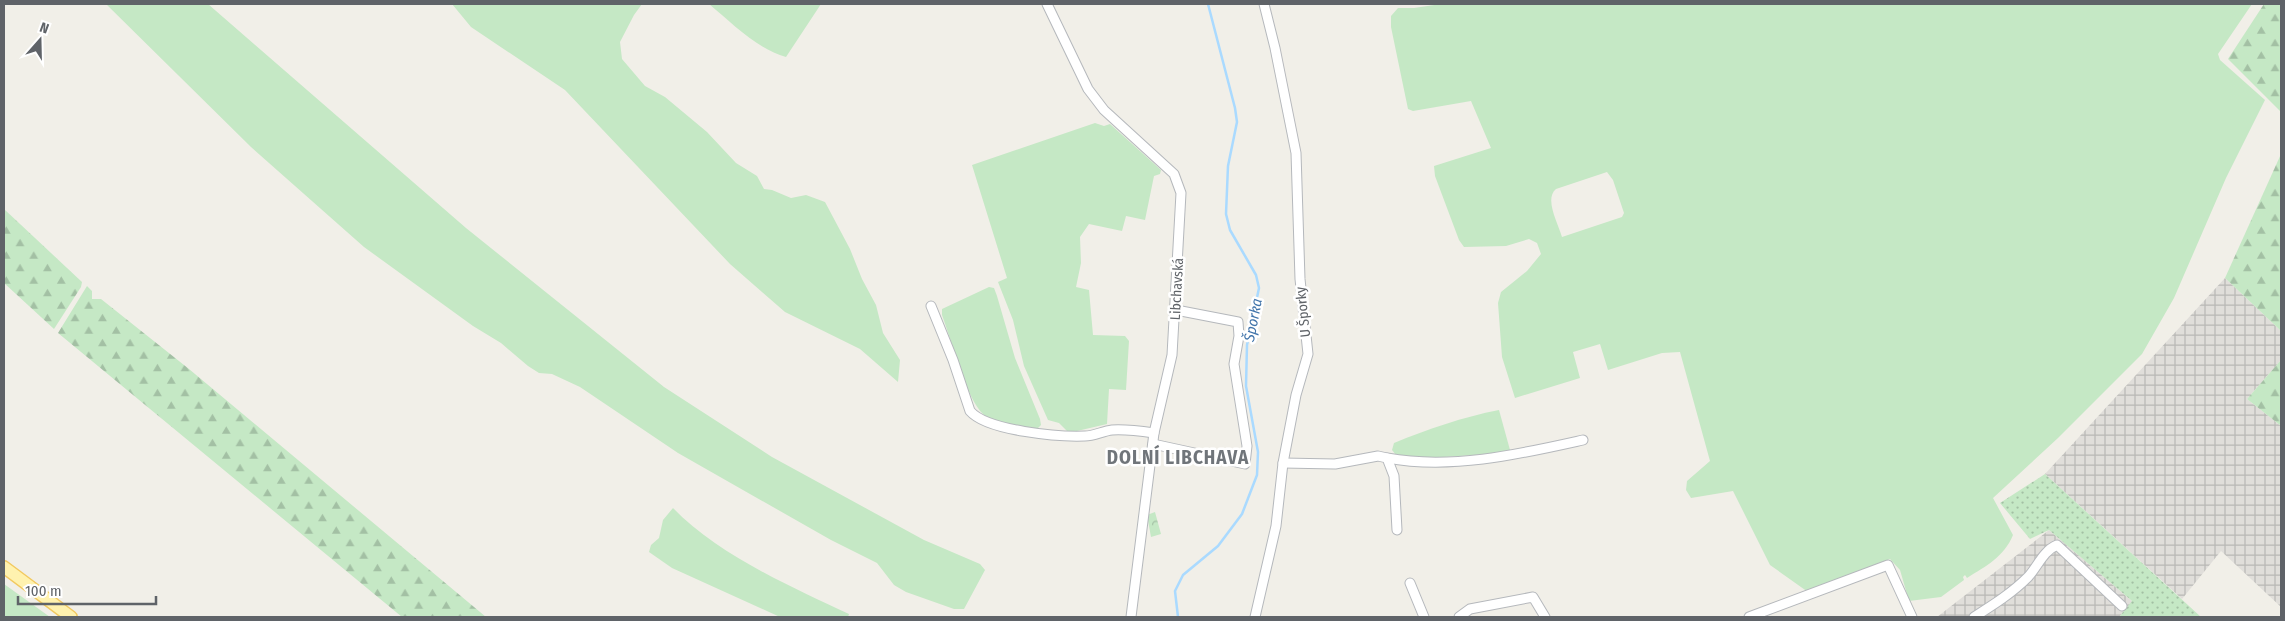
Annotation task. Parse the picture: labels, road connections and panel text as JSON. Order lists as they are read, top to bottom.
{
  "streets": {
    "street": ["Libchavská", "U Šporky"]
  },
  "districts": ["DOLNÍ LIBCHAVA"],
  "water": ["Šporka"],
  "scale_bar": "100 m",
  "north": "top"
}
